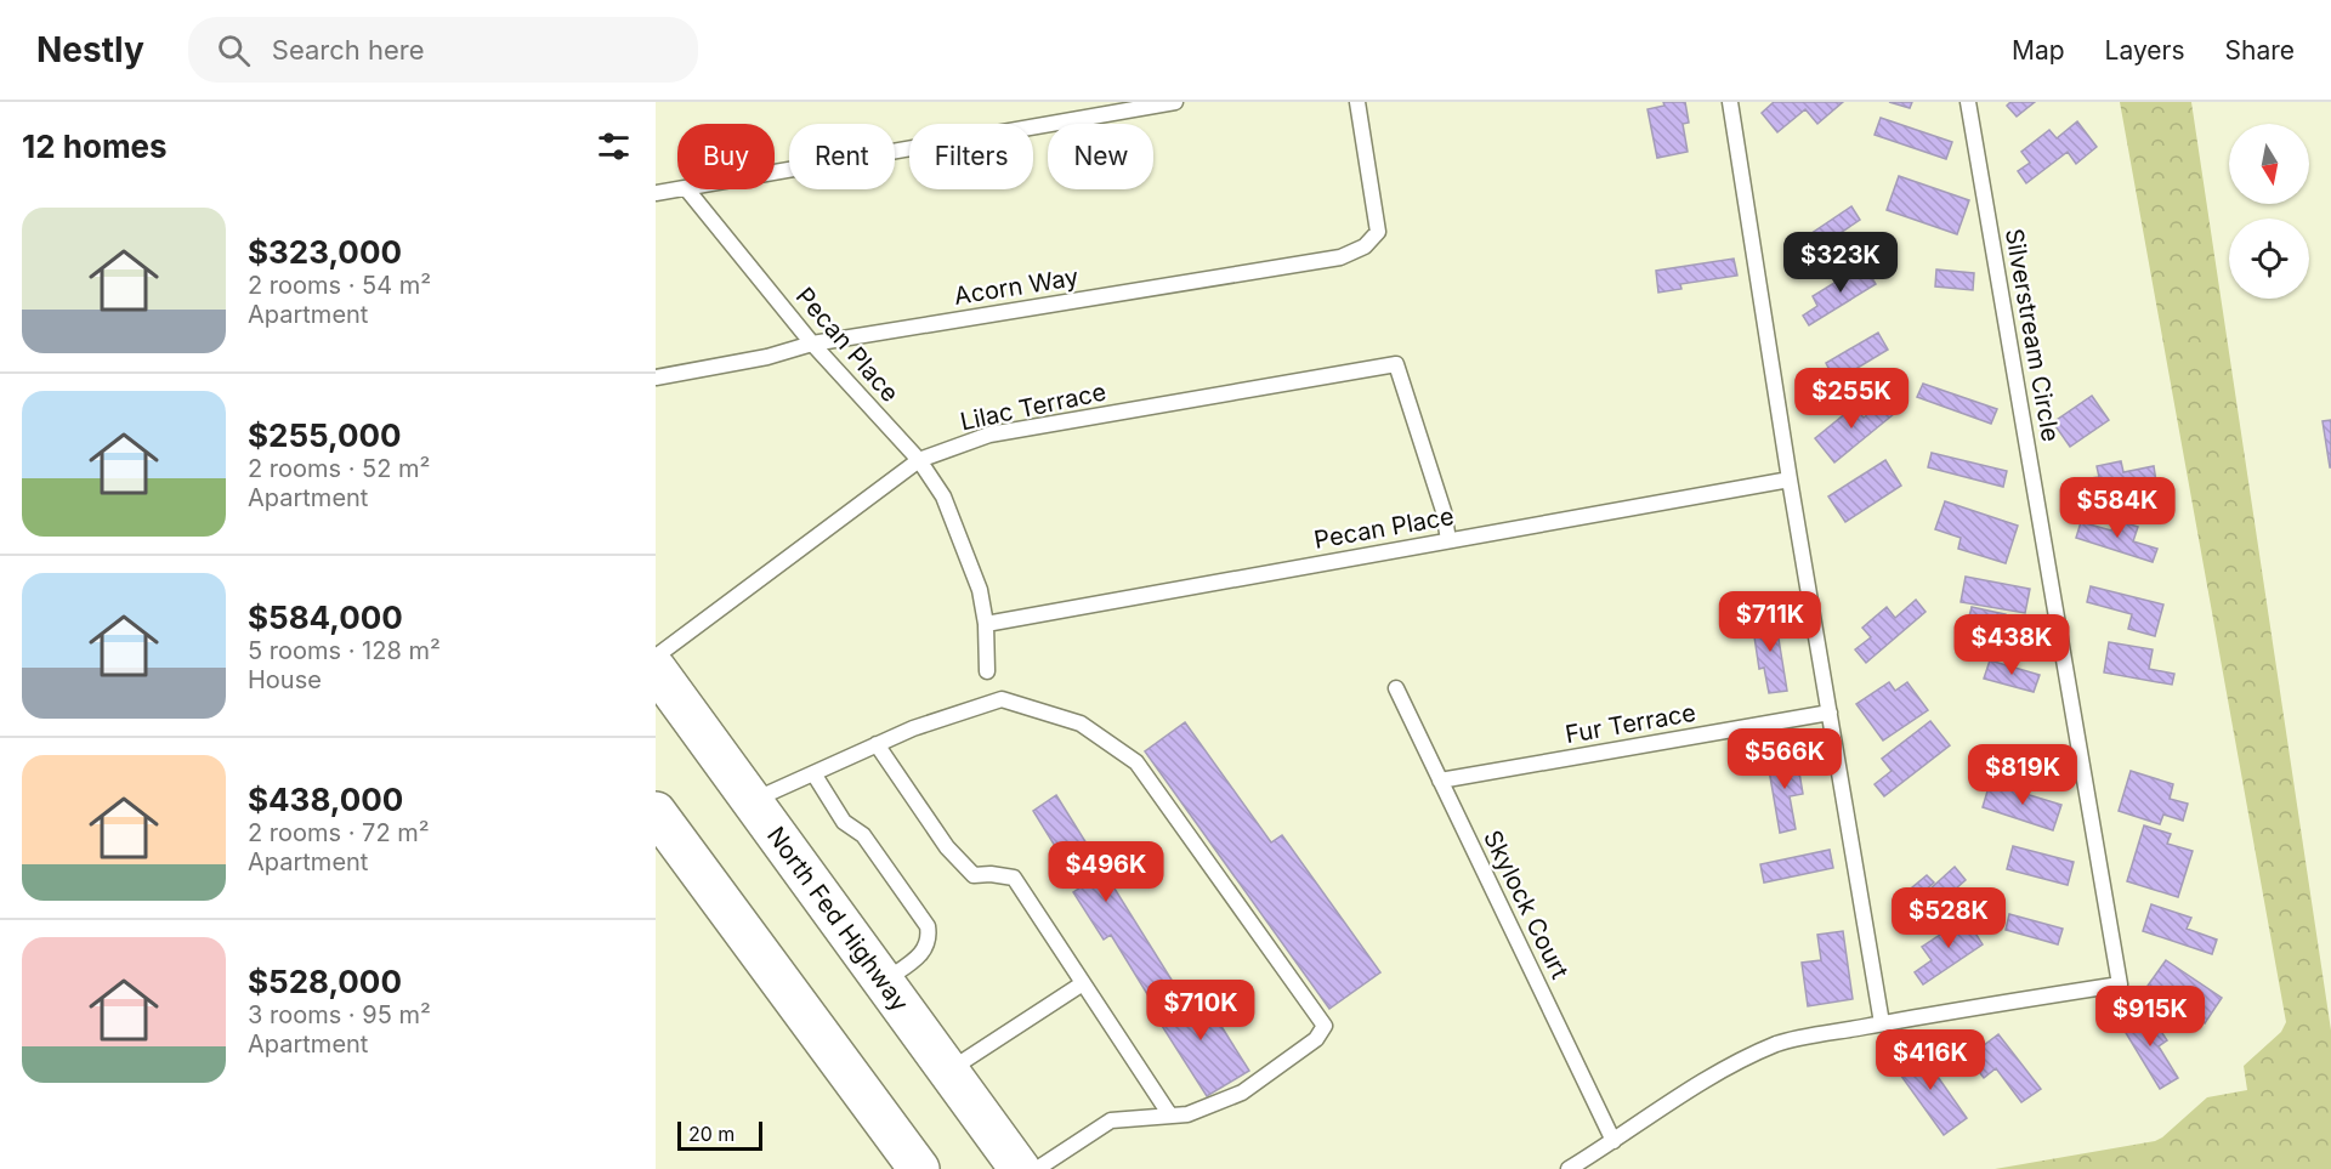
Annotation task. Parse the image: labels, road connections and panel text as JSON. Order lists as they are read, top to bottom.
{
  "streets": {
    "main road": ["North Fed Highway"],
    "lane": [
      "Acorn Way",
      "Silverstream Circle",
      "Pecan Place",
      "Lilac Terrace",
      "Fur Terrace",
      "Skylock Court"
    ]
  },
  "crossings": [
    ["Acorn Way", "Pecan Place"],
    ["Silverstream Circle", "Skylock Court"],
    ["Pecan Place", "Lilac Terrace"],
    ["Fur Terrace", "Skylock Court"]
  ],
  "scale_bar": "20 m",
  "north": "bottom",
  "page": {
    "header": "Nestly",
    "search": "Search here",
    "nav": ["Map", "Layers", "Share"],
    "heading": "12 homes",
    "chip": [
      "Buy",
      "Rent",
      "Filters",
      "New"
    ],
    "list": [
      {
        "name": "$323,000",
        "note": "2 rooms · 54 m² · Apartment"
      },
      {
        "name": "$255,000",
        "note": "2 rooms · 52 m² · Apartment"
      },
      {
        "name": "$584,000",
        "note": "5 rooms · 128 m² · House"
      },
      {
        "name": "$438,000",
        "note": "2 rooms · 72 m² · Apartment"
      },
      {
        "name": "$528,000",
        "note": "3 rooms · 95 m² · Apartment"
      }
    ],
    "price": [
      "$323K",
      "$255K",
      "$584K",
      "$711K",
      "$438K",
      "$566K",
      "$819K",
      "$496K",
      "$528K",
      "$710K",
      "$915K",
      "$416K"
    ],
    "scale": "20 m"
  }
}
